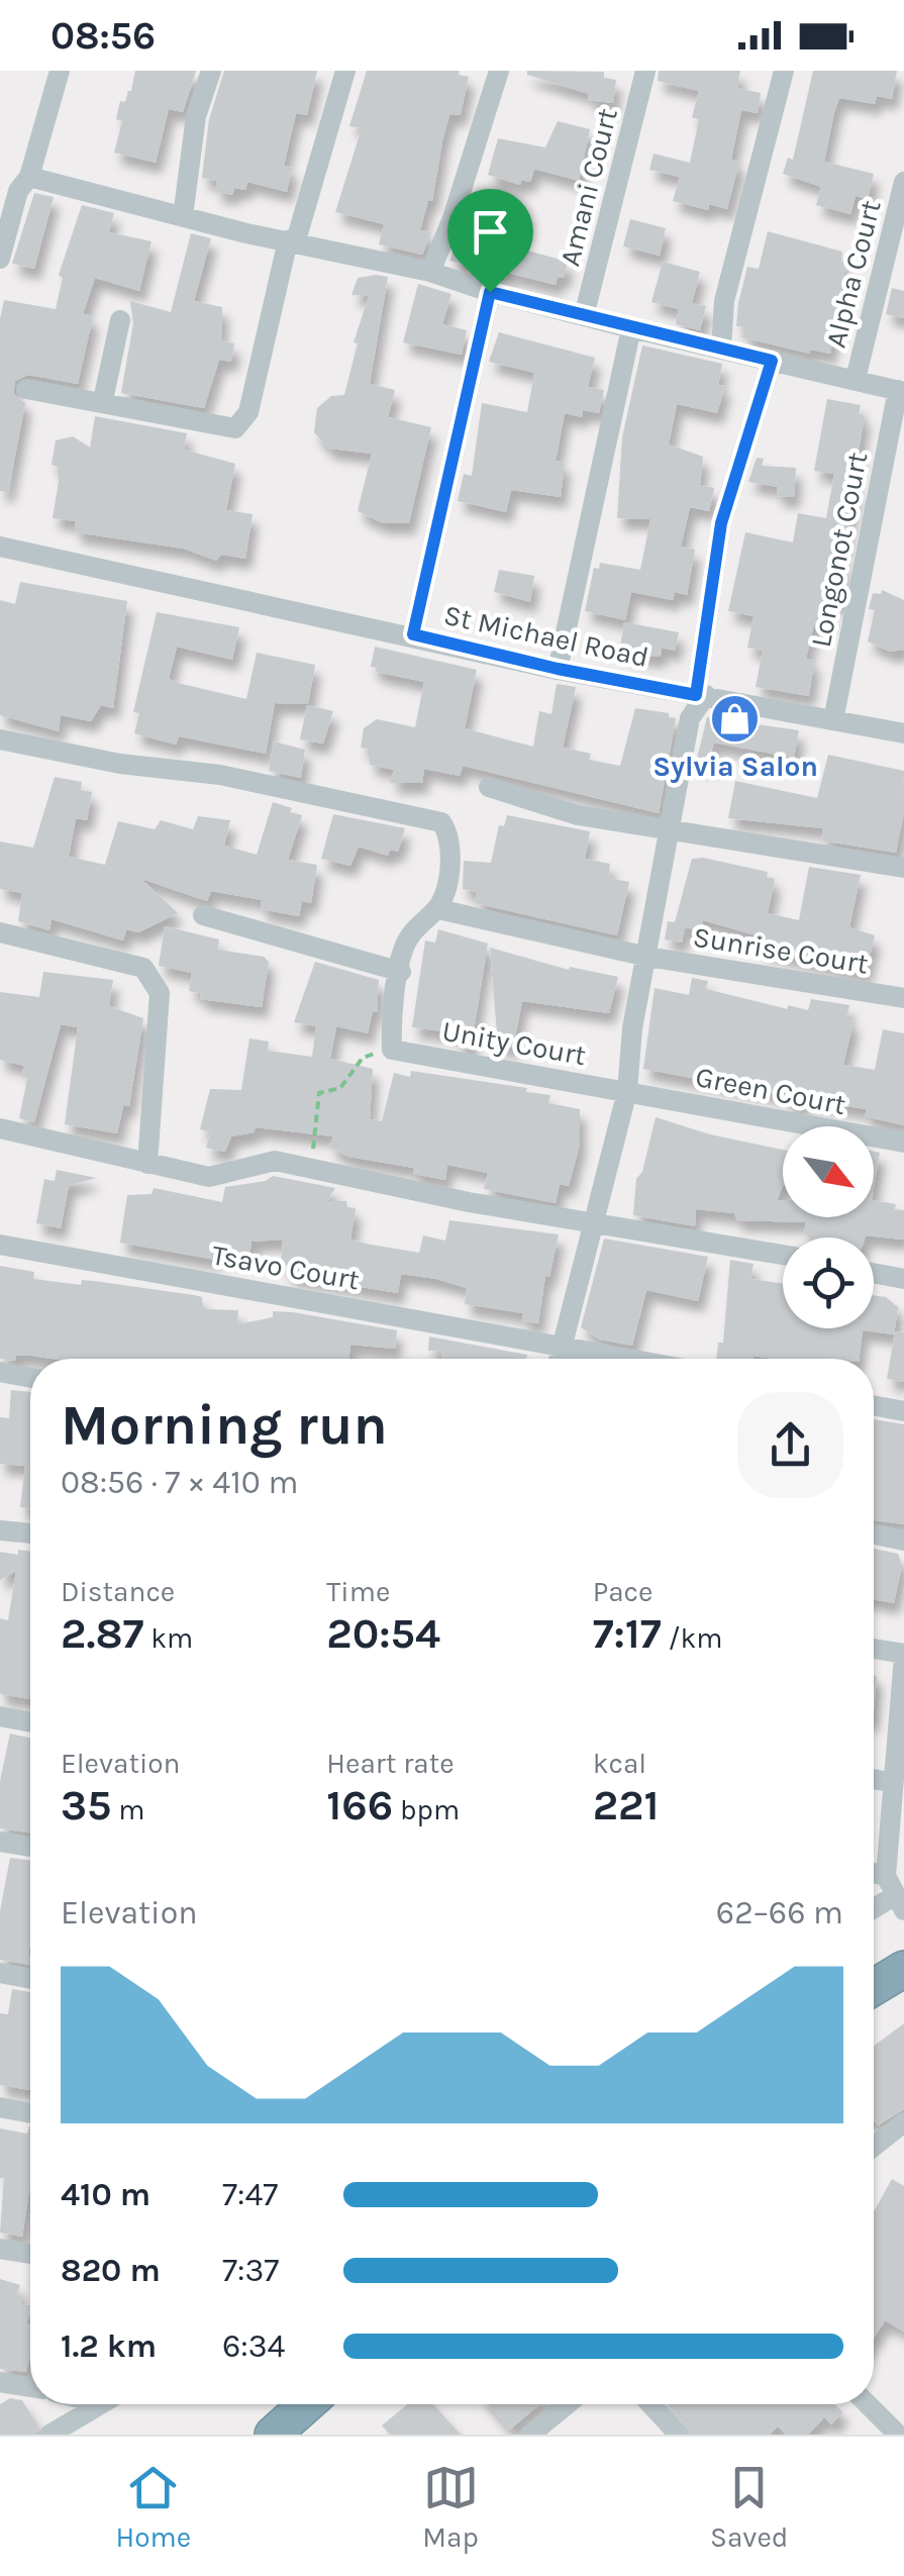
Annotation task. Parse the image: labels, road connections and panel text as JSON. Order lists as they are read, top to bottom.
{
  "streets": {
    "street": [
      "Amani Court",
      "Alpha Court",
      "Longonot Court",
      "St Michael Road",
      "Sunrise Court",
      "Unity Court",
      "Green Court",
      "Tsavo Court"
    ]
  },
  "crossings": [
    ["Longonot Court", "St Michael Road"],
    ["Unity Court", "Green Court"]
  ],
  "places": {
    "shop": ["Sylvia Salon"]
  },
  "north": "bottom right",
  "page": {
    "status": "08:56",
    "heading": ["Morning run", "08:56 · 7 × 410 m"],
    "stats": [
      ["Distance", "2.87 km"],
      ["Time", "20:54"],
      ["Pace", "7:17 /km"],
      ["Elevation", "35 m"],
      ["Heart rate", "166 bpm"],
      ["kcal", "221"]
    ],
    "chart": ["Elevation", "62–66 m"],
    "list": [
      {
        "name": "410 m",
        "note": "7:47"
      },
      {
        "name": "820 m",
        "note": "7:37"
      },
      {
        "name": "1.2 km",
        "note": "6:34"
      }
    ],
    "tabs": ["Home", "Map", "Saved"]
  }
}
